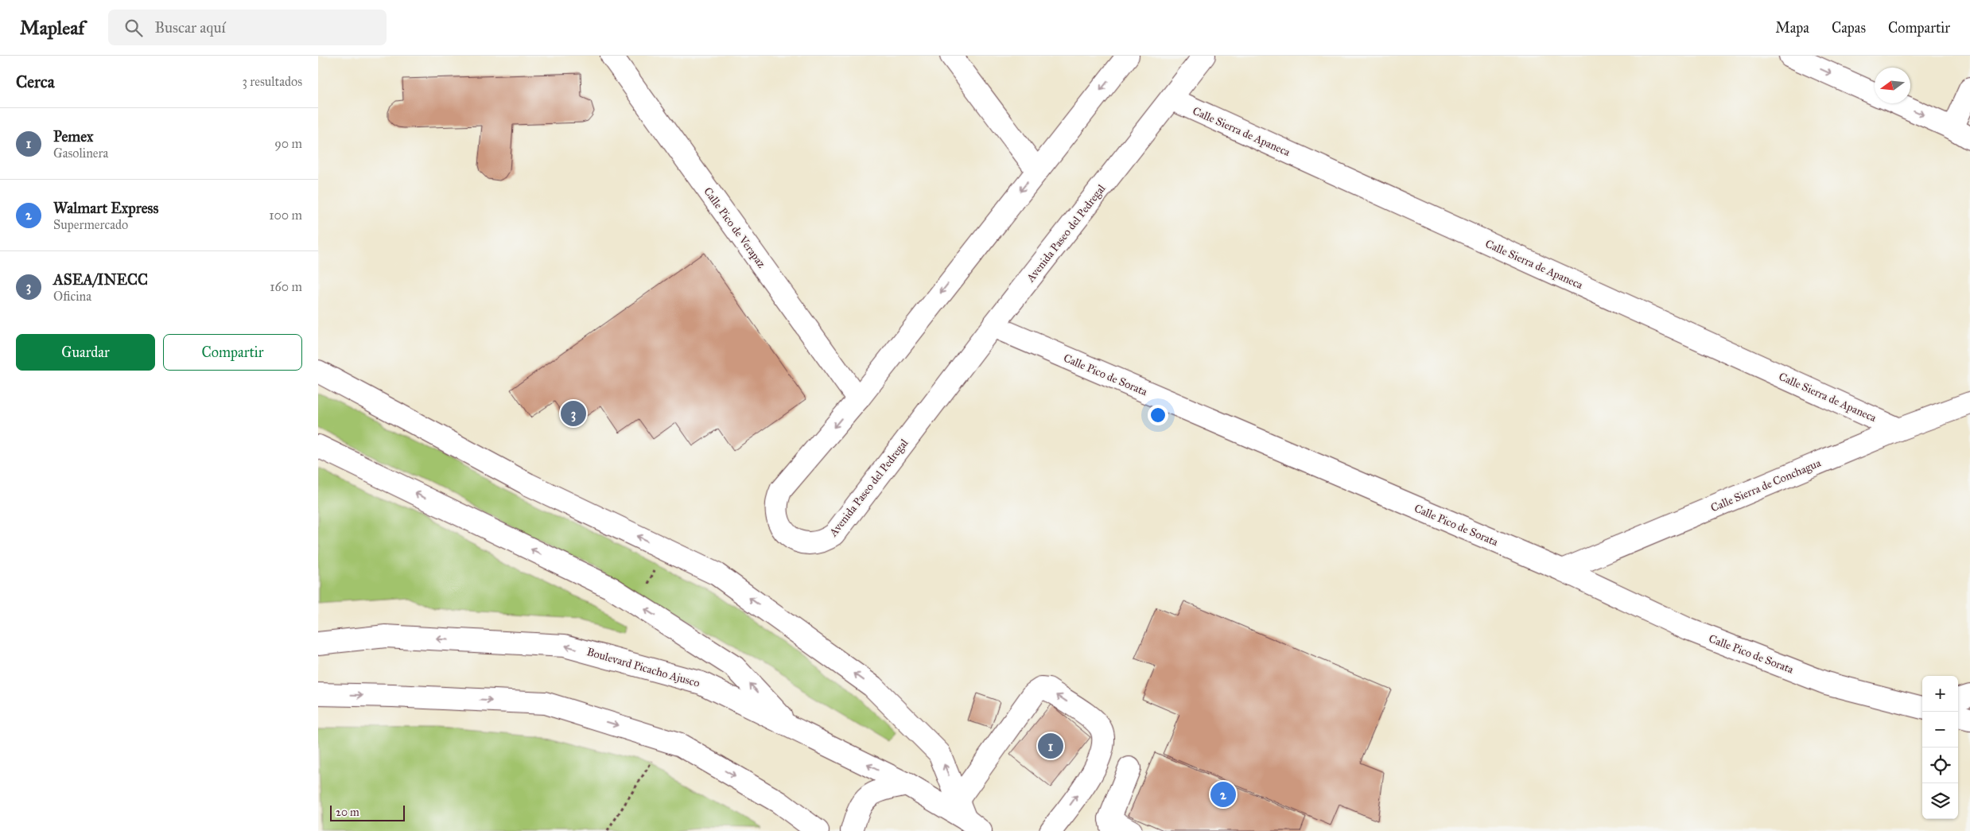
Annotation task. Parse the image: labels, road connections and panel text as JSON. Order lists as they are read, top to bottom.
{
  "streets": {
    "street": [
      "Calle Sierra de Apaneca",
      "Calle Pico de Verapaz",
      "Avenida Paseo del Pedregal",
      "Calle Pico de Sorata",
      "Calle Sierra de Conchagua",
      "Boulevard Picacho Ajusco"
    ]
  },
  "crossings": [
    ["Calle Sierra de Apaneca", "Avenida Paseo del Pedregal"],
    ["Calle Sierra de Apaneca", "Calle Sierra de Conchagua"],
    ["Calle Pico de Verapaz", "Avenida Paseo del Pedregal"],
    ["Avenida Paseo del Pedregal", "Calle Pico de Sorata"],
    ["Calle Pico de Sorata", "Calle Sierra de Conchagua"]
  ],
  "scale_bar": "20 m",
  "north": "left",
  "page": {
    "header": "Mapleaf",
    "search": "Buscar aquí",
    "nav": ["Mapa", "Capas", "Compartir"],
    "heading": ["Cerca", "3 resultados"],
    "list": [
      {
        "mark": "1",
        "name": "Pemex",
        "note": "Gasolinera",
        "value": "90 m"
      },
      {
        "mark": "2",
        "name": "Walmart Express",
        "note": "Supermercado",
        "value": "100 m"
      },
      {
        "mark": "3",
        "name": "ASEA/INECC",
        "note": "Oficina",
        "value": "160 m"
      }
    ],
    "buttons": ["Guardar", "Compartir"],
    "pins": ["3", "1", "2"],
    "map_buttons": ["+", "−"],
    "scale": "20 m"
  }
}
